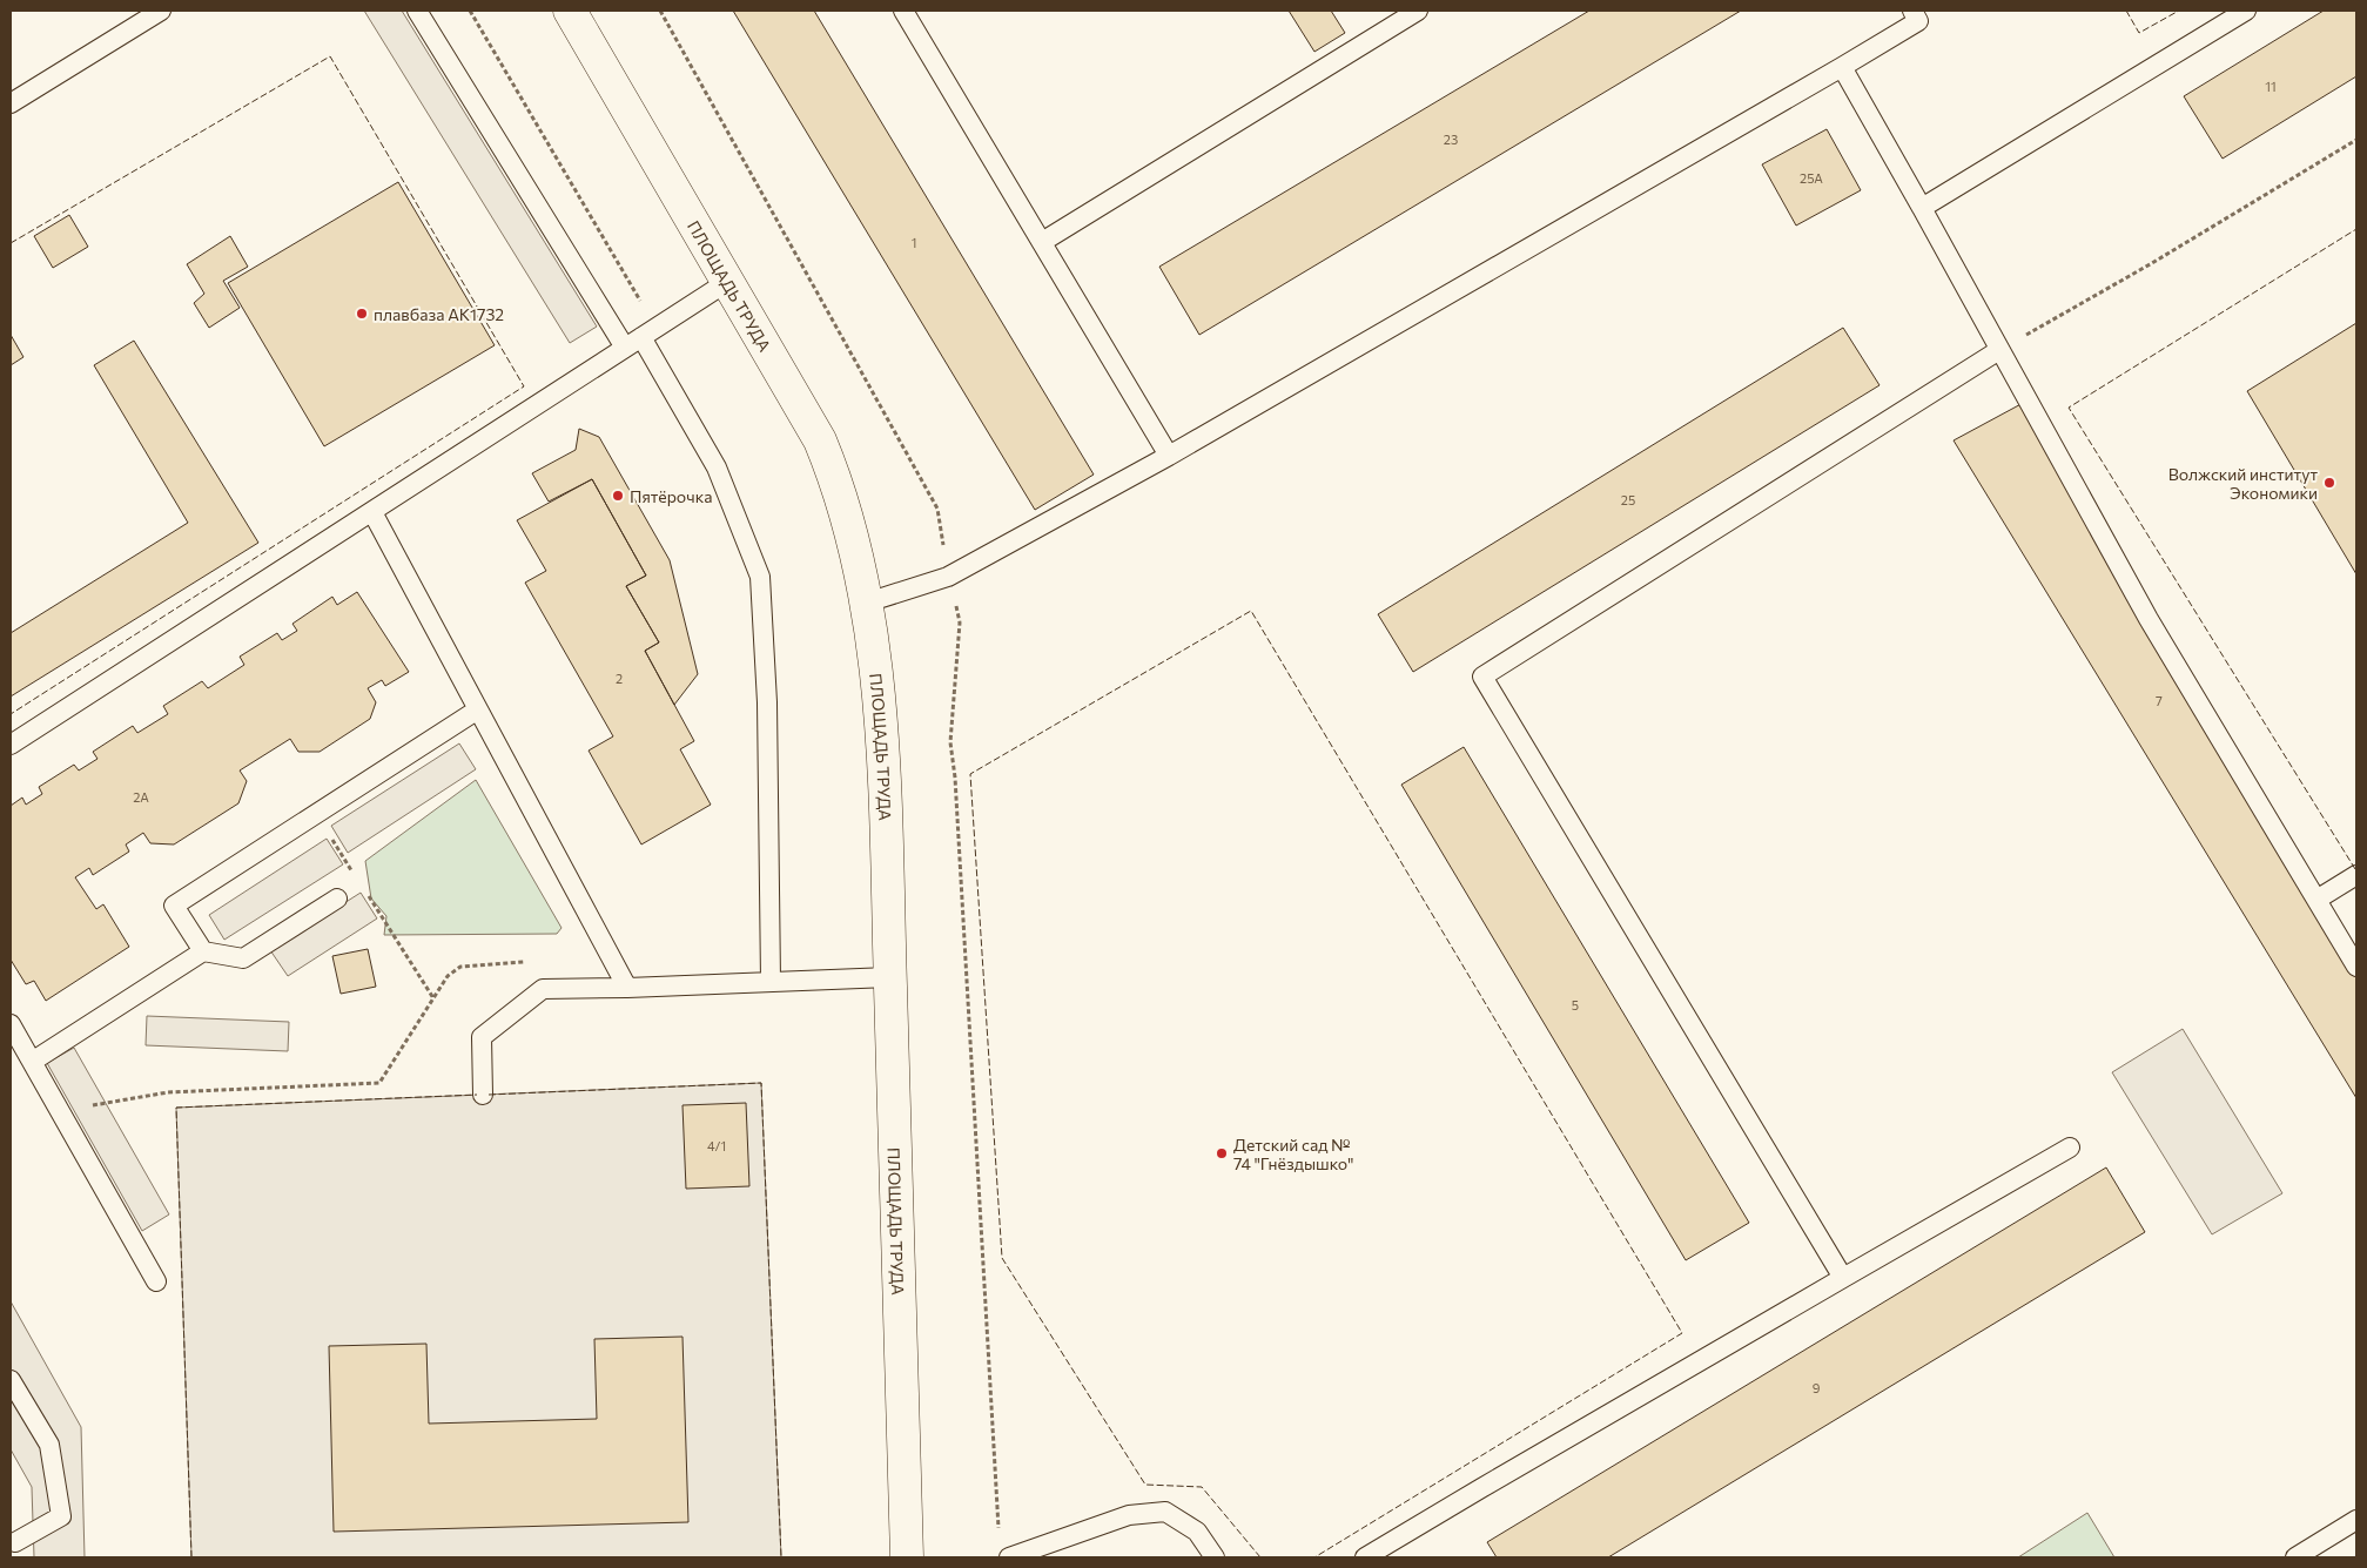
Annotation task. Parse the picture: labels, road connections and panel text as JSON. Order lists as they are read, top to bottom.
{
  "streets": {
    "street": ["ПЛОЩАДЬ ТРУДА"]
  },
  "places": [
    "плавбаза АК1732",
    "Волжский институт Экономики",
    "Пятёрочка",
    "Детский сад № 74 \"Гнёздышко\""
  ],
  "house_numbers": [
    "11",
    "23",
    "25А",
    "1",
    "25",
    "2",
    "7",
    "2А",
    "5",
    "4/1",
    "9"
  ]
}
